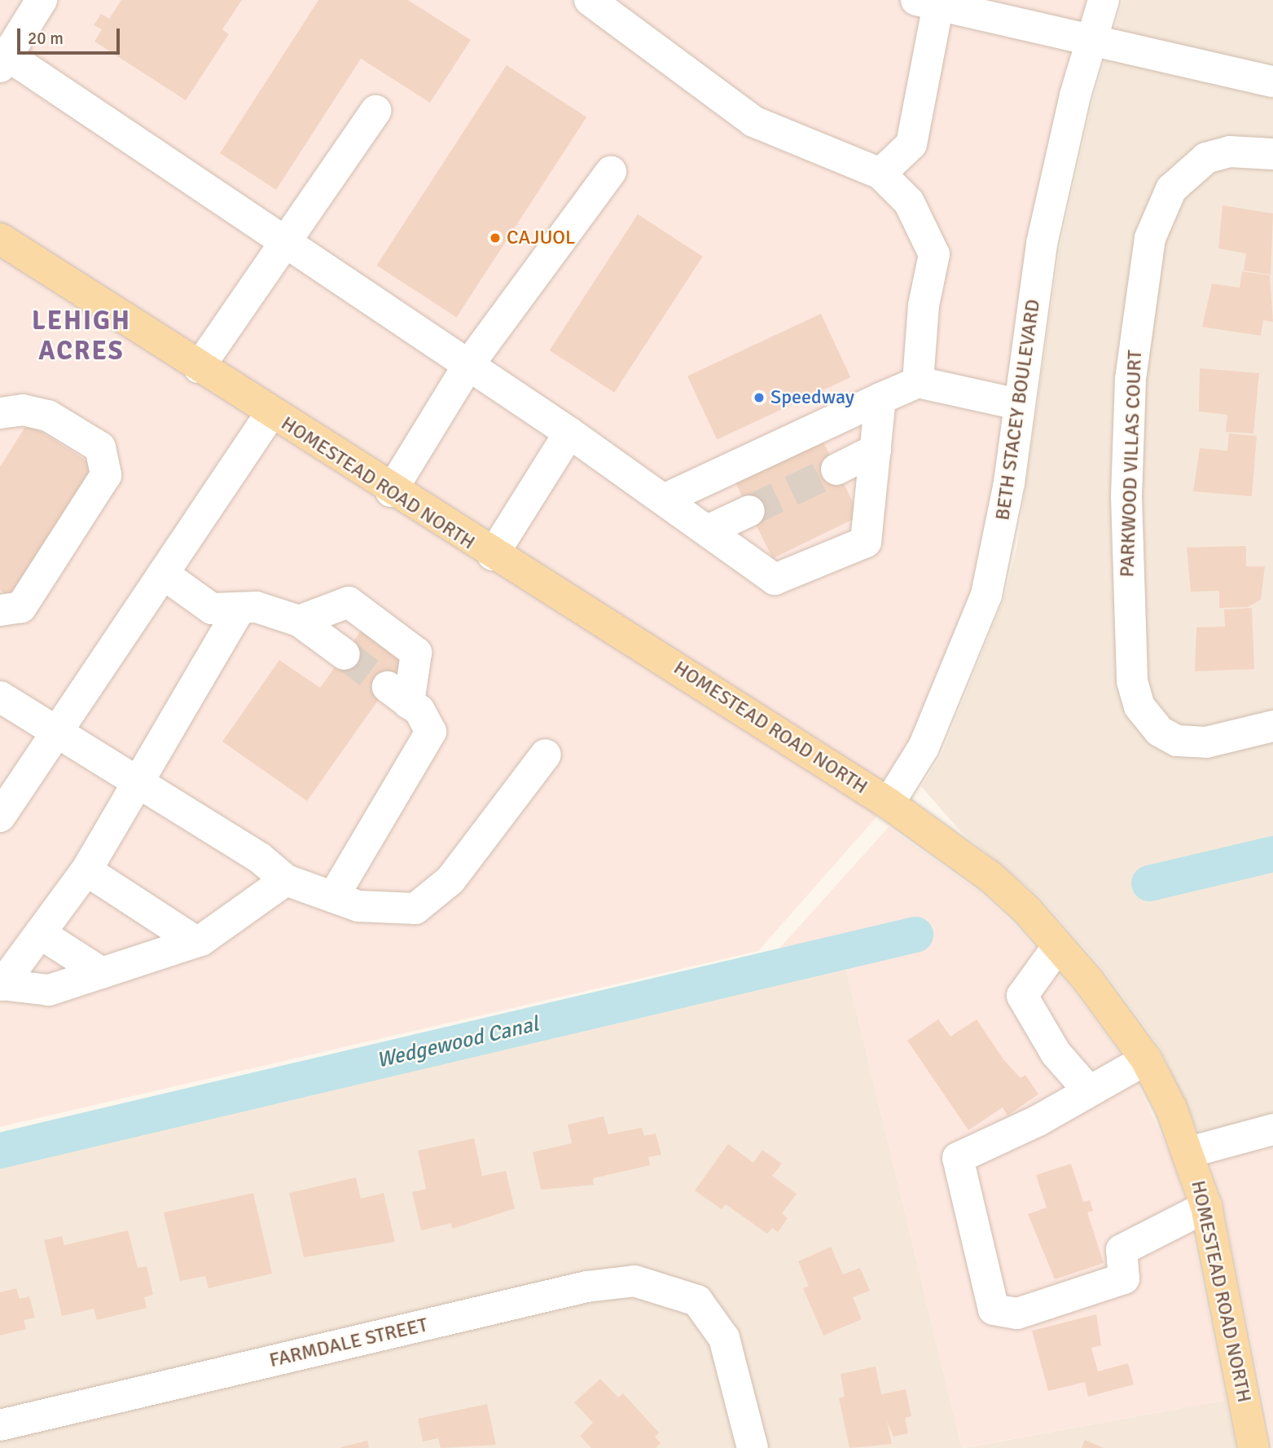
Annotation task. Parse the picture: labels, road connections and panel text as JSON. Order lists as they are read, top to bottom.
{
  "streets": {
    "main road": ["HOMESTEAD ROAD NORTH"],
    "street": ["BETH STACEY BOULEVARD", "PARKWOOD VILLAS COURT", "FARMDALE STREET"]
  },
  "crossings": [
    ["BETH STACEY BOULEVARD", "HOMESTEAD ROAD NORTH"]
  ],
  "districts": ["LEHIGH ACRES"],
  "water": ["Wedgewood Canal"],
  "places": ["CAJUOL", "Speedway"],
  "scale_bar": "20 m"
}
